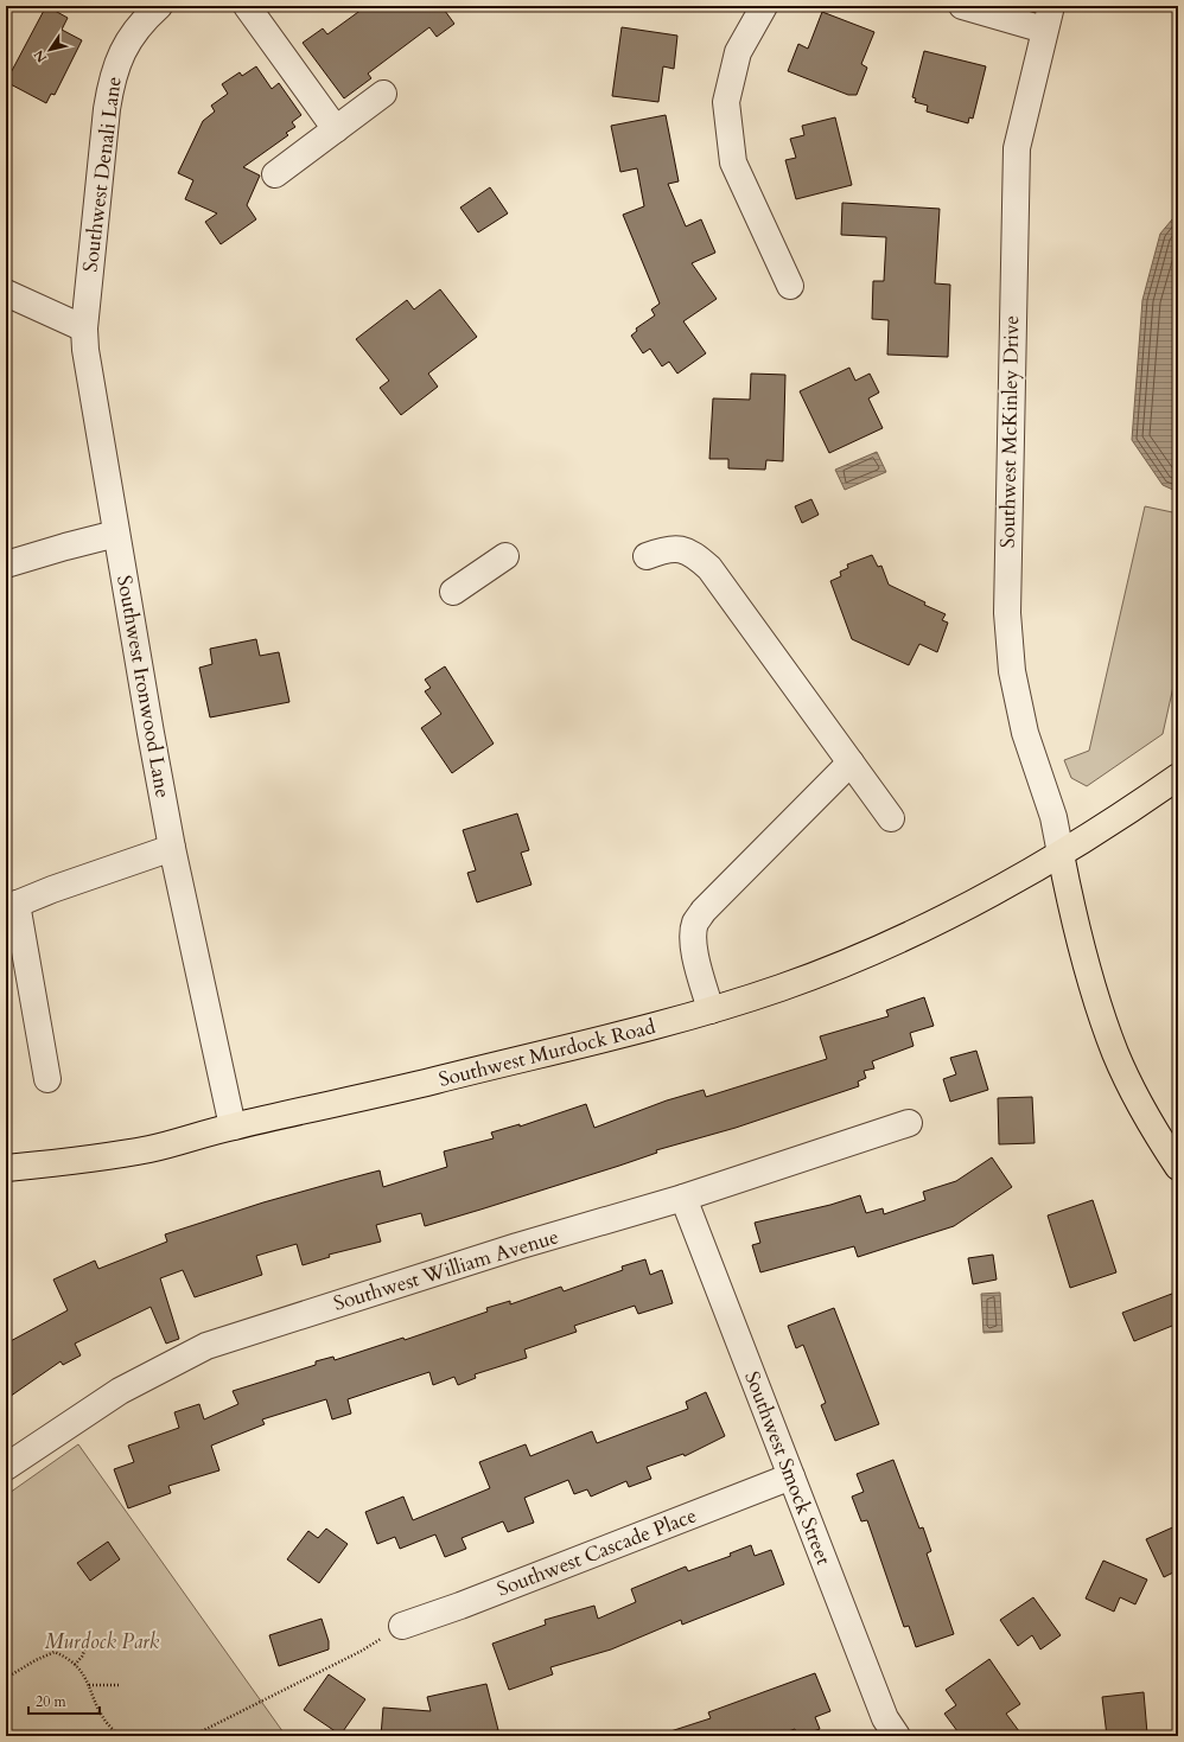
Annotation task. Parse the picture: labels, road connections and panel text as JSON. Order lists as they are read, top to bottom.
{
  "streets": {
    "main road": ["Southwest Murdock Road"],
    "street": [
      "Southwest Denali Lane",
      "Southwest McKinley Drive",
      "Southwest Ironwood Lane",
      "Southwest William Avenue",
      "Southwest Smock Street",
      "Southwest Cascade Place"
    ]
  },
  "crossings": [
    ["Southwest Denali Lane", "Southwest Ironwood Lane"],
    ["Southwest McKinley Drive", "Southwest Murdock Road"],
    ["Southwest Ironwood Lane", "Southwest Murdock Road"],
    ["Southwest William Avenue", "Southwest Smock Street"],
    ["Southwest Smock Street", "Southwest Cascade Place"]
  ],
  "parks": ["Murdock Park"],
  "scale_bar": "20 m",
  "north": "bottom left"
}
